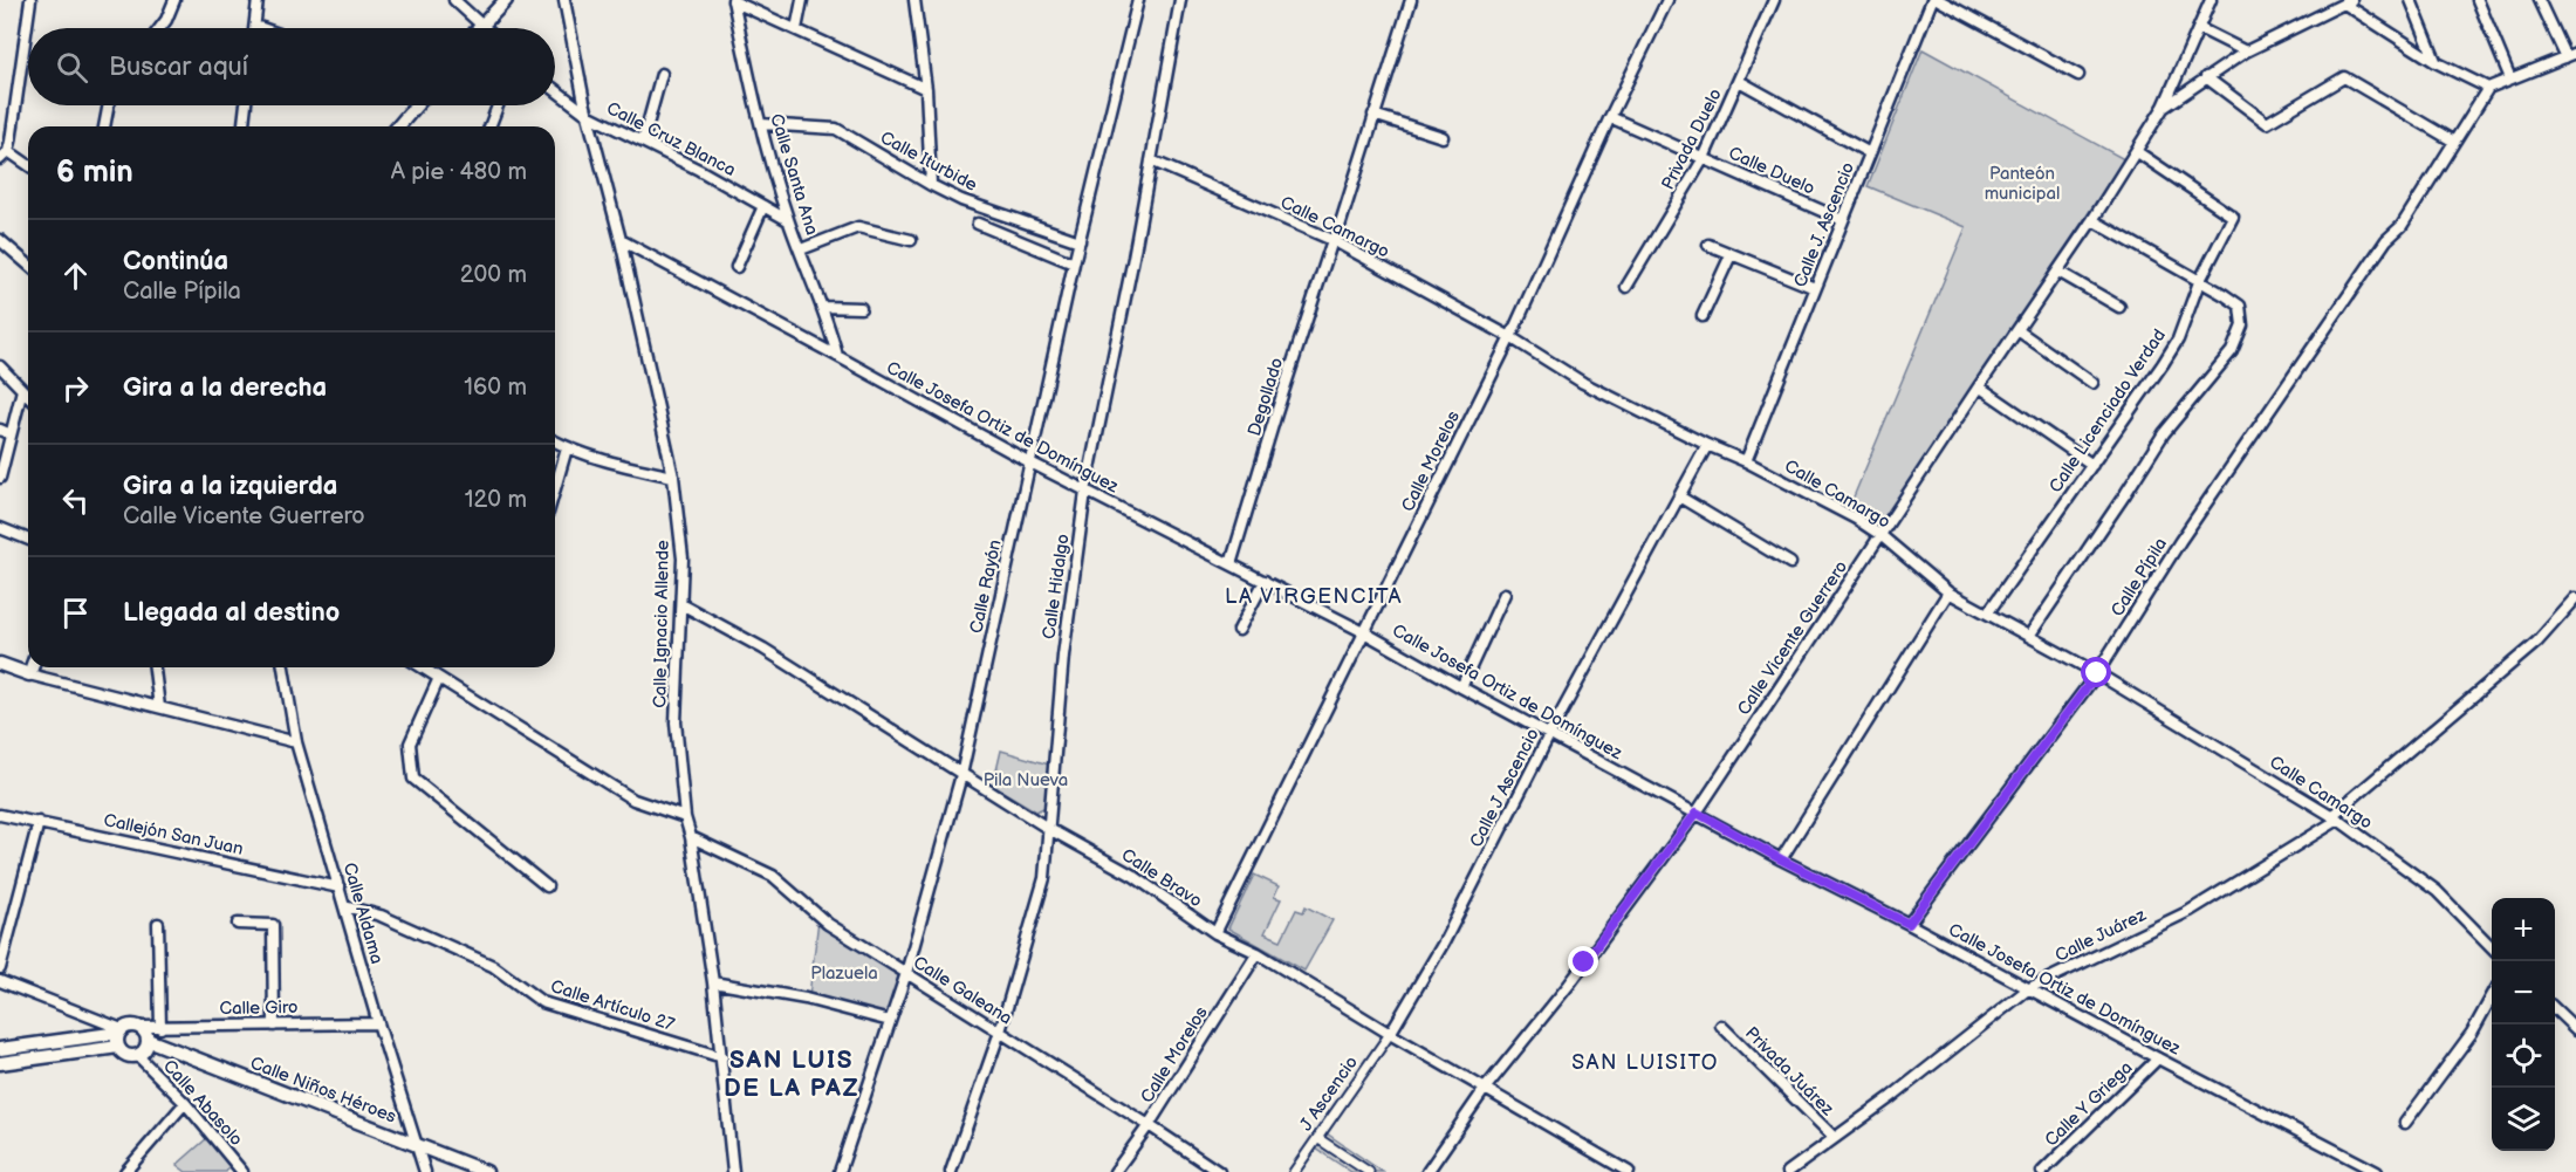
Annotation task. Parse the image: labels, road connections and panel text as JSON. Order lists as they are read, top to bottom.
{
  "streets": {
    "street": [
      "Calle Cruz Blanca",
      "Privada Duelo",
      "Calle Iturbide",
      "Calle Duelo",
      "Calle Santa Ana",
      "Calle J. Ascencio",
      "Calle Camargo",
      "Degollado",
      "Calle Licenciado Verdad",
      "Calle Josefa Ortiz de Domínguez",
      "Calle Morelos",
      "Calle Pípila",
      "Calle Rayón",
      "Calle Hidalgo",
      "Calle Ignacio Allende",
      "Calle Vicente Guerrero",
      "Calle J Ascencio",
      "Callejón San Juan",
      "Calle Bravo",
      "Calle Aldama",
      "Calle Juárez",
      "Calle Galeana",
      "Calle Artículo 27",
      "Calle Giro",
      "Privada Juárez",
      "Calle Niños Héroes",
      "J Ascencio",
      "Calle Abasolo",
      "Calle Y Griega"
    ]
  },
  "crossings": [
    ["Calle Cruz Blanca", "Calle Santa Ana"],
    ["Calle Cruz Blanca", "Calle Ignacio Allende"],
    ["Privada Duelo", "Calle Duelo"],
    ["Calle Iturbide", "Calle Santa Ana"],
    ["Calle Iturbide", "Calle Rayón"],
    ["Calle Duelo", "Calle J. Ascencio"],
    ["Calle Duelo", "Calle Morelos"],
    ["Calle Santa Ana", "Calle Josefa Ortiz de Domínguez"],
    ["Calle J. Ascencio", "Calle Camargo"],
    ["Calle Camargo", "Degollado"],
    ["Calle Camargo", "Calle Licenciado Verdad"],
    ["Calle Camargo", "Calle Morelos"],
    ["Calle Camargo", "Calle Pípila"],
    ["Calle Camargo", "Calle Hidalgo"],
    ["Calle Camargo", "Calle Vicente Guerrero"],
    ["Calle Camargo", "Calle J Ascencio"],
    ["Calle Camargo", "Calle Juárez"],
    ["Degollado", "Calle Josefa Ortiz de Domínguez"],
    ["Calle Licenciado Verdad", "Calle Vicente Guerrero"],
    ["Calle Josefa Ortiz de Domínguez", "Calle Morelos"],
    ["Calle Josefa Ortiz de Domínguez", "Calle Pípila"],
    ["Calle Josefa Ortiz de Domínguez", "Calle Rayón"],
    ["Calle Josefa Ortiz de Domínguez", "Calle Hidalgo"],
    ["Calle Josefa Ortiz de Domínguez", "Calle Ignacio Allende"],
    ["Calle Josefa Ortiz de Domínguez", "Calle Vicente Guerrero"],
    ["Calle Josefa Ortiz de Domínguez", "Calle J Ascencio"],
    ["Calle Josefa Ortiz de Domínguez", "Calle Juárez"],
    ["Calle Josefa Ortiz de Domínguez", "Calle Y Griega"],
    ["Calle Morelos", "Calle Bravo"],
    ["Calle Morelos", "Calle Galeana"],
    ["Calle Rayón", "Calle Bravo"],
    ["Calle Rayón", "Calle Galeana"],
    ["Calle Hidalgo", "Calle Bravo"],
    ["Calle Hidalgo", "Calle Galeana"],
    ["Calle Ignacio Allende", "Calle Bravo"],
    ["Calle Ignacio Allende", "Calle Galeana"],
    ["Calle Ignacio Allende", "Calle Artículo 27"],
    ["Calle Vicente Guerrero", "Calle Bravo"],
    ["Calle J Ascencio", "Calle Bravo"],
    ["Calle J Ascencio", "J Ascencio"],
    ["Callejón San Juan", "Calle Aldama"],
    ["Calle Bravo", "J Ascencio"],
    ["Calle Aldama", "Calle Artículo 27"],
    ["Calle Aldama", "Calle Giro"],
    ["Calle Aldama", "Calle Niños Héroes"],
    ["Calle Juárez", "Privada Juárez"],
    ["Calle Giro", "Calle Niños Héroes"],
    ["Calle Giro", "Calle Abasolo"],
    ["Calle Niños Héroes", "Calle Abasolo"]
  ],
  "districts": ["LA VIRGENCITA", "SAN LUIS DE LA PAZ", "SAN LUISITO"],
  "parks": ["Panteón municipal", "Pila Nueva", "Plazuela"],
  "page": {
    "search": "Buscar aquí",
    "heading": ["6 min", "A pie · 480 m"],
    "list": [
      ["Continúa", "Calle Pípila", "200 m"],
      ["Gira a la derecha", "160 m"],
      ["Gira a la izquierda", "Calle Vicente Guerrero", "120 m"],
      "Llegada al destino"
    ],
    "map_buttons": ["+", "−"]
  }
}
